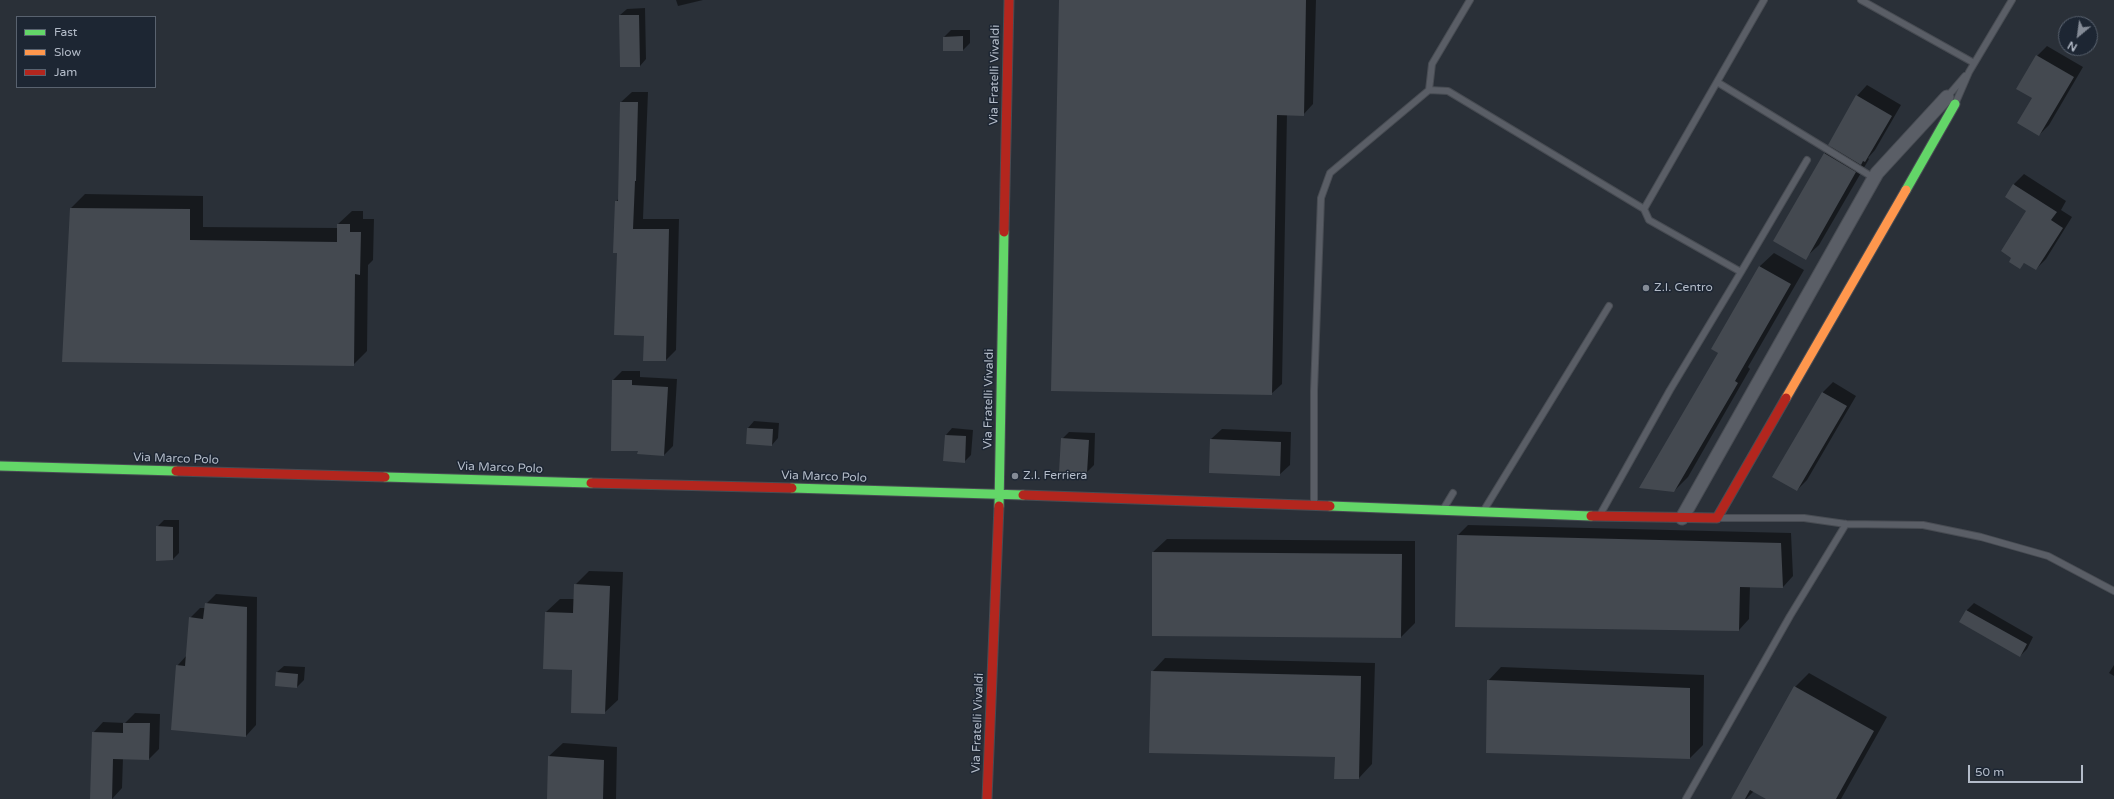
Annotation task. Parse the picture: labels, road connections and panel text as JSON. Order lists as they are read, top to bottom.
{
  "streets": {
    "street": ["Via Fratelli Vivaldi", "Via Marco Polo"]
  },
  "crossings": [
    ["Via Fratelli Vivaldi", "Via Marco Polo"]
  ],
  "places": ["Z.I. Centro", "Z.I. Ferriera"],
  "legend": ["Fast", "Slow", "Jam"],
  "scale_bar": "50 m",
  "north": "bottom left"
}
